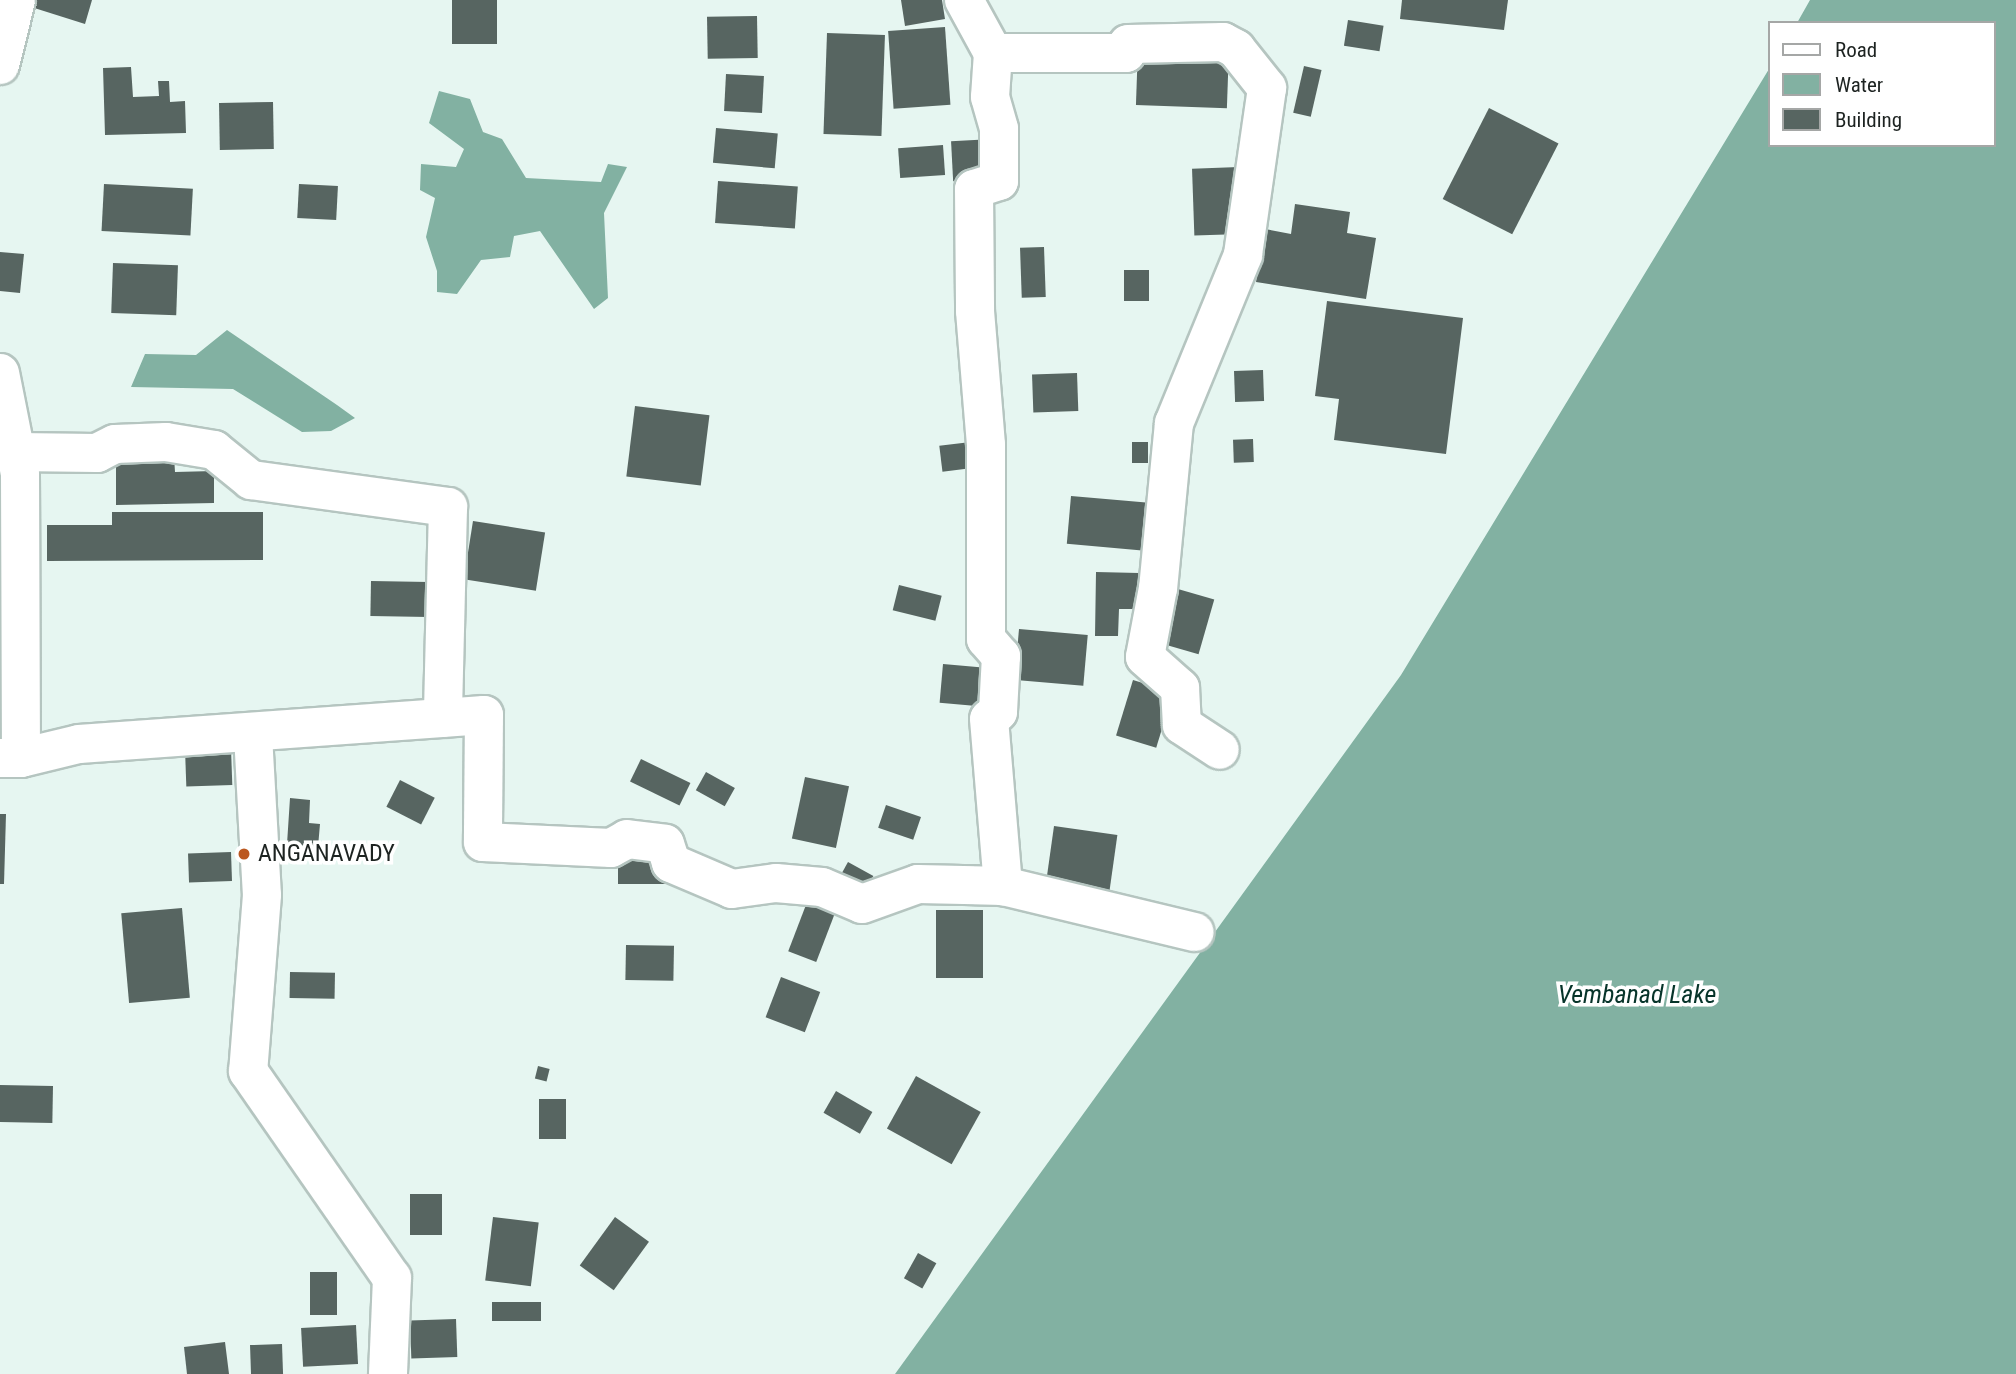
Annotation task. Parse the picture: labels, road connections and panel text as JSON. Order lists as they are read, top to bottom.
{
  "water": ["Vembanad Lake"],
  "places": ["ANGANAVADY"],
  "legend": ["Road", "Water", "Building"]
}
